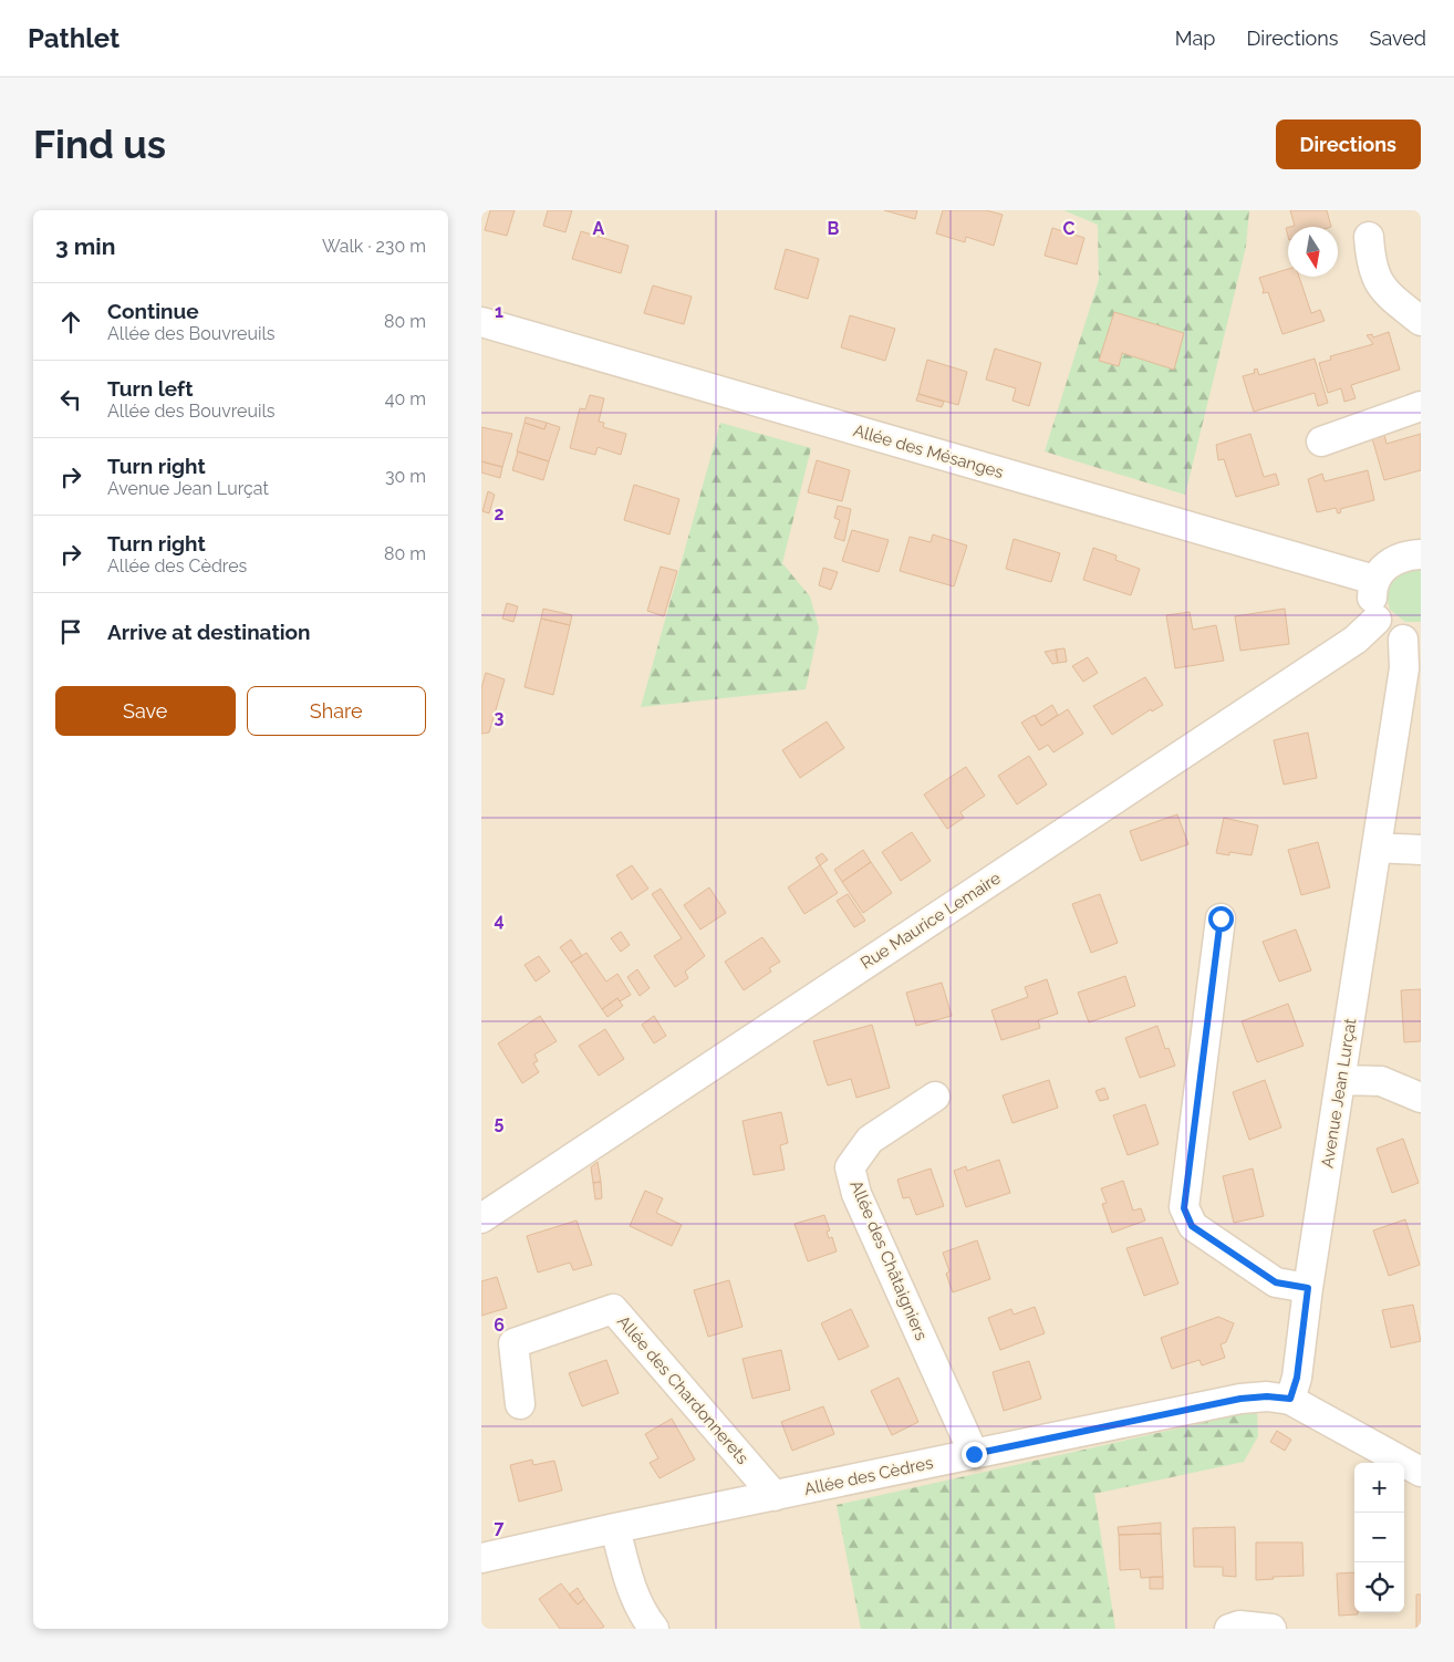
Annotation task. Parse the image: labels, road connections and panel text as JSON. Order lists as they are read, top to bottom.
{
  "streets": {
    "street": [
      "Allée des Mésanges",
      "Rue Maurice Lemaire",
      "Avenue Jean Lurçat",
      "Allée des Châtaigniers",
      "Allée des Chardonnerets",
      "Allée des Cèdres"
    ]
  },
  "crossings": [
    ["Avenue Jean Lurçat", "Allée des Cèdres"],
    ["Allée des Châtaigniers", "Allée des Cèdres"],
    ["Allée des Chardonnerets", "Allée des Cèdres"]
  ],
  "north": "bottom",
  "page": {
    "header": "Pathlet",
    "nav": ["Map", "Directions", "Saved"],
    "buttons": [
      "Directions",
      ["Save", "Share"]
    ],
    "title": "Find us",
    "heading": ["3 min", "Walk · 230 m"],
    "list": [
      ["Continue", "Allée des Bouvreuils", "80 m"],
      ["Turn left", "Allée des Bouvreuils", "40 m"],
      ["Turn right", "Avenue Jean Lurçat", "30 m"],
      ["Turn right", "Allée des Cèdres", "80 m"],
      "Arrive at destination"
    ],
    "map_buttons": ["+", "−"]
  },
  "grid": {
    "columns": ["A", "B", "C"],
    "rows": [
      "1",
      "2",
      "3",
      "4",
      "5",
      "6",
      "7"
    ]
  }
}
